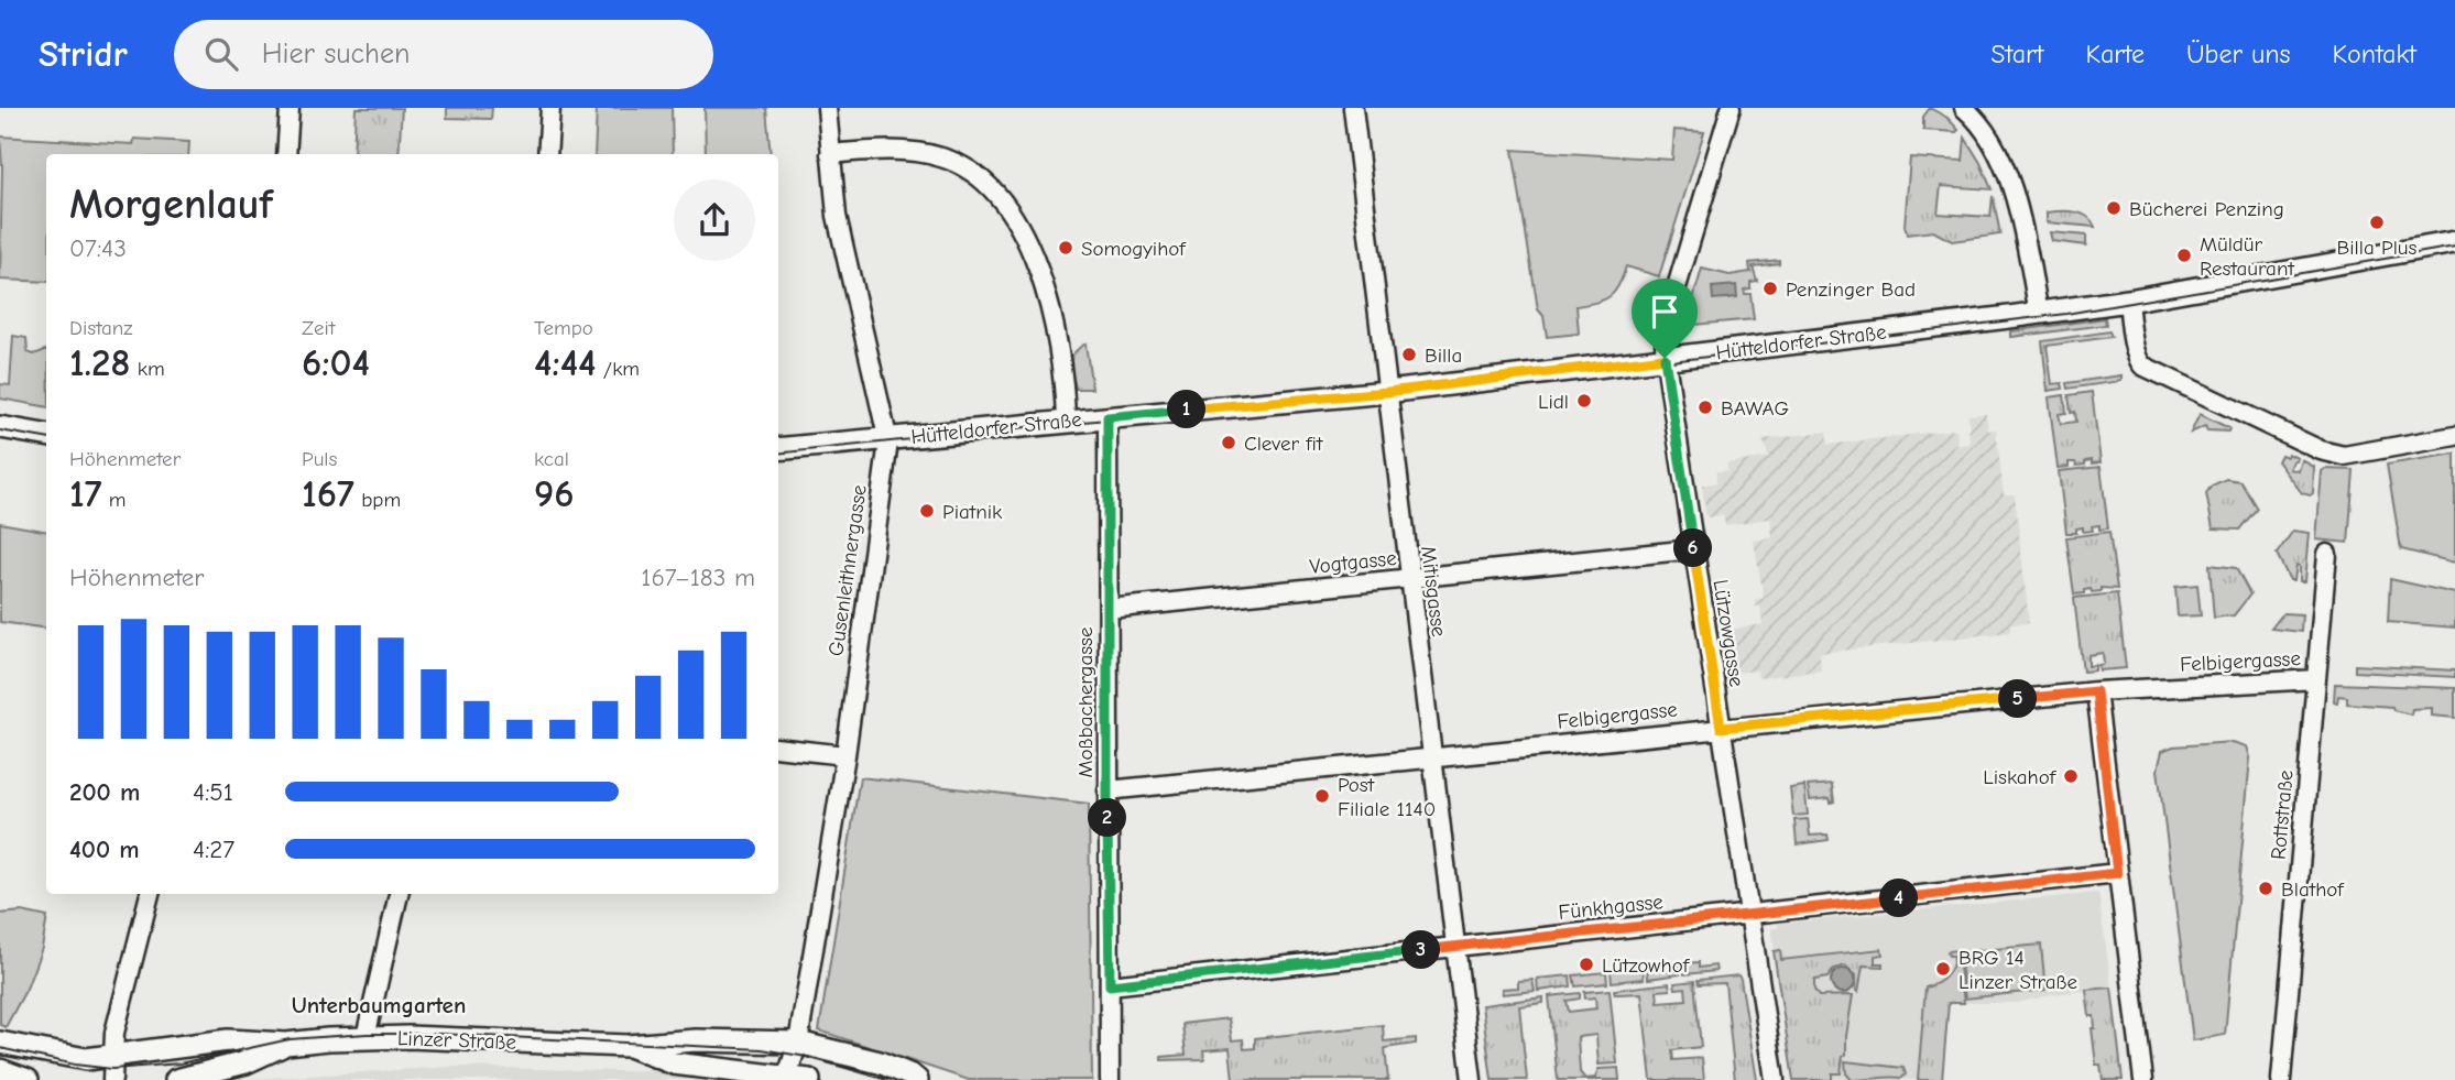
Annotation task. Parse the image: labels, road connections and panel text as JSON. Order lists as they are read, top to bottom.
{
  "streets": {
    "main road": ["Hütteldorfer Straße", "Linzer Straße"],
    "street": [
      "Vogtgasse",
      "Gusenleithnergasse",
      "Mitisgasse",
      "Lützowgasse",
      "Felbigergasse",
      "Moßbachergasse",
      "Rottstraße",
      "Fünkhgasse"
    ]
  },
  "crossings": [
    ["Hütteldorfer Straße", "Gusenleithnergasse"],
    ["Hütteldorfer Straße", "Mitisgasse"],
    ["Hütteldorfer Straße", "Lützowgasse"],
    ["Hütteldorfer Straße", "Moßbachergasse"],
    ["Vogtgasse", "Mitisgasse"],
    ["Vogtgasse", "Lützowgasse"],
    ["Vogtgasse", "Moßbachergasse"],
    ["Gusenleithnergasse", "Linzer Straße"],
    ["Mitisgasse", "Felbigergasse"],
    ["Mitisgasse", "Fünkhgasse"],
    ["Lützowgasse", "Felbigergasse"],
    ["Lützowgasse", "Fünkhgasse"],
    ["Felbigergasse", "Moßbachergasse"],
    ["Felbigergasse", "Rottstraße"],
    ["Moßbachergasse", "Fünkhgasse"]
  ],
  "districts": ["Unterbaumgarten"],
  "places": [
    "Bücherei Penzing",
    "Billa Plus",
    "Somogyihof",
    "Müldür Restaurant",
    "Penzinger Bad",
    "Billa",
    "Lidl",
    "BAWAG",
    "Clever fit",
    "Piatnik",
    "Liskahof",
    "Post Filiale 1140",
    "Blathof",
    "Lützowhof",
    "BRG 14 Linzer Straße"
  ],
  "page": {
    "header": "Stridr",
    "search": "Hier suchen",
    "nav": [
      "Start",
      "Karte",
      "Über uns",
      "Kontakt"
    ],
    "heading": ["Morgenlauf", "07:43"],
    "stats": [
      ["Distanz", "1.28 km"],
      ["Zeit", "6:04"],
      ["Tempo", "4:44 /km"],
      ["Höhenmeter", "17 m"],
      ["Puls", "167 bpm"],
      ["kcal", "96"]
    ],
    "pins": [
      "1",
      "6",
      "5",
      "2",
      "4",
      "3"
    ],
    "chart": ["Höhenmeter", "167–183 m"],
    "list": [
      {
        "name": "200 m",
        "note": "4:51"
      },
      {
        "name": "400 m",
        "note": "4:27"
      }
    ]
  }
}
